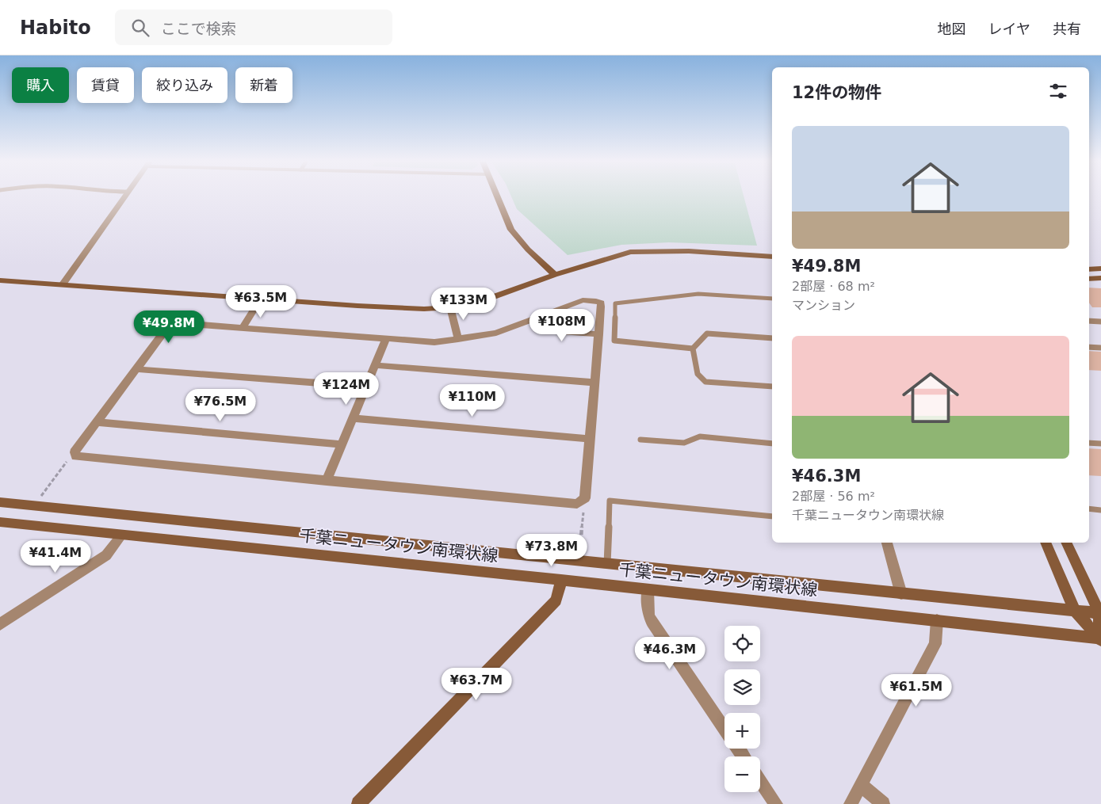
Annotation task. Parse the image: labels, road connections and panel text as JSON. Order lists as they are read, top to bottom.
{
  "streets": {
    "main road": ["千葉ニュータウン南環状線"]
  },
  "page": {
    "header": "Habito",
    "search": "ここで検索",
    "nav": ["地図", "レイヤ", "共有"],
    "chip": [
      "購入",
      "賃貸",
      "絞り込み",
      "新着"
    ],
    "heading": "12件の物件",
    "list": [
      {
        "name": "¥49.8M",
        "note": "2部屋 · 68 m² · マンション"
      },
      {
        "name": "¥46.3M",
        "note": "2部屋 · 56 m² · 千葉ニュータウン南環状線"
      }
    ],
    "price": [
      "¥63.5M",
      "¥133M",
      "¥108M",
      "¥49.8M",
      "¥124M",
      "¥110M",
      "¥76.5M",
      "¥73.8M",
      "¥41.4M",
      "¥46.3M",
      "¥63.7M",
      "¥61.5M"
    ],
    "map_buttons": ["+", "−"]
  }
}
